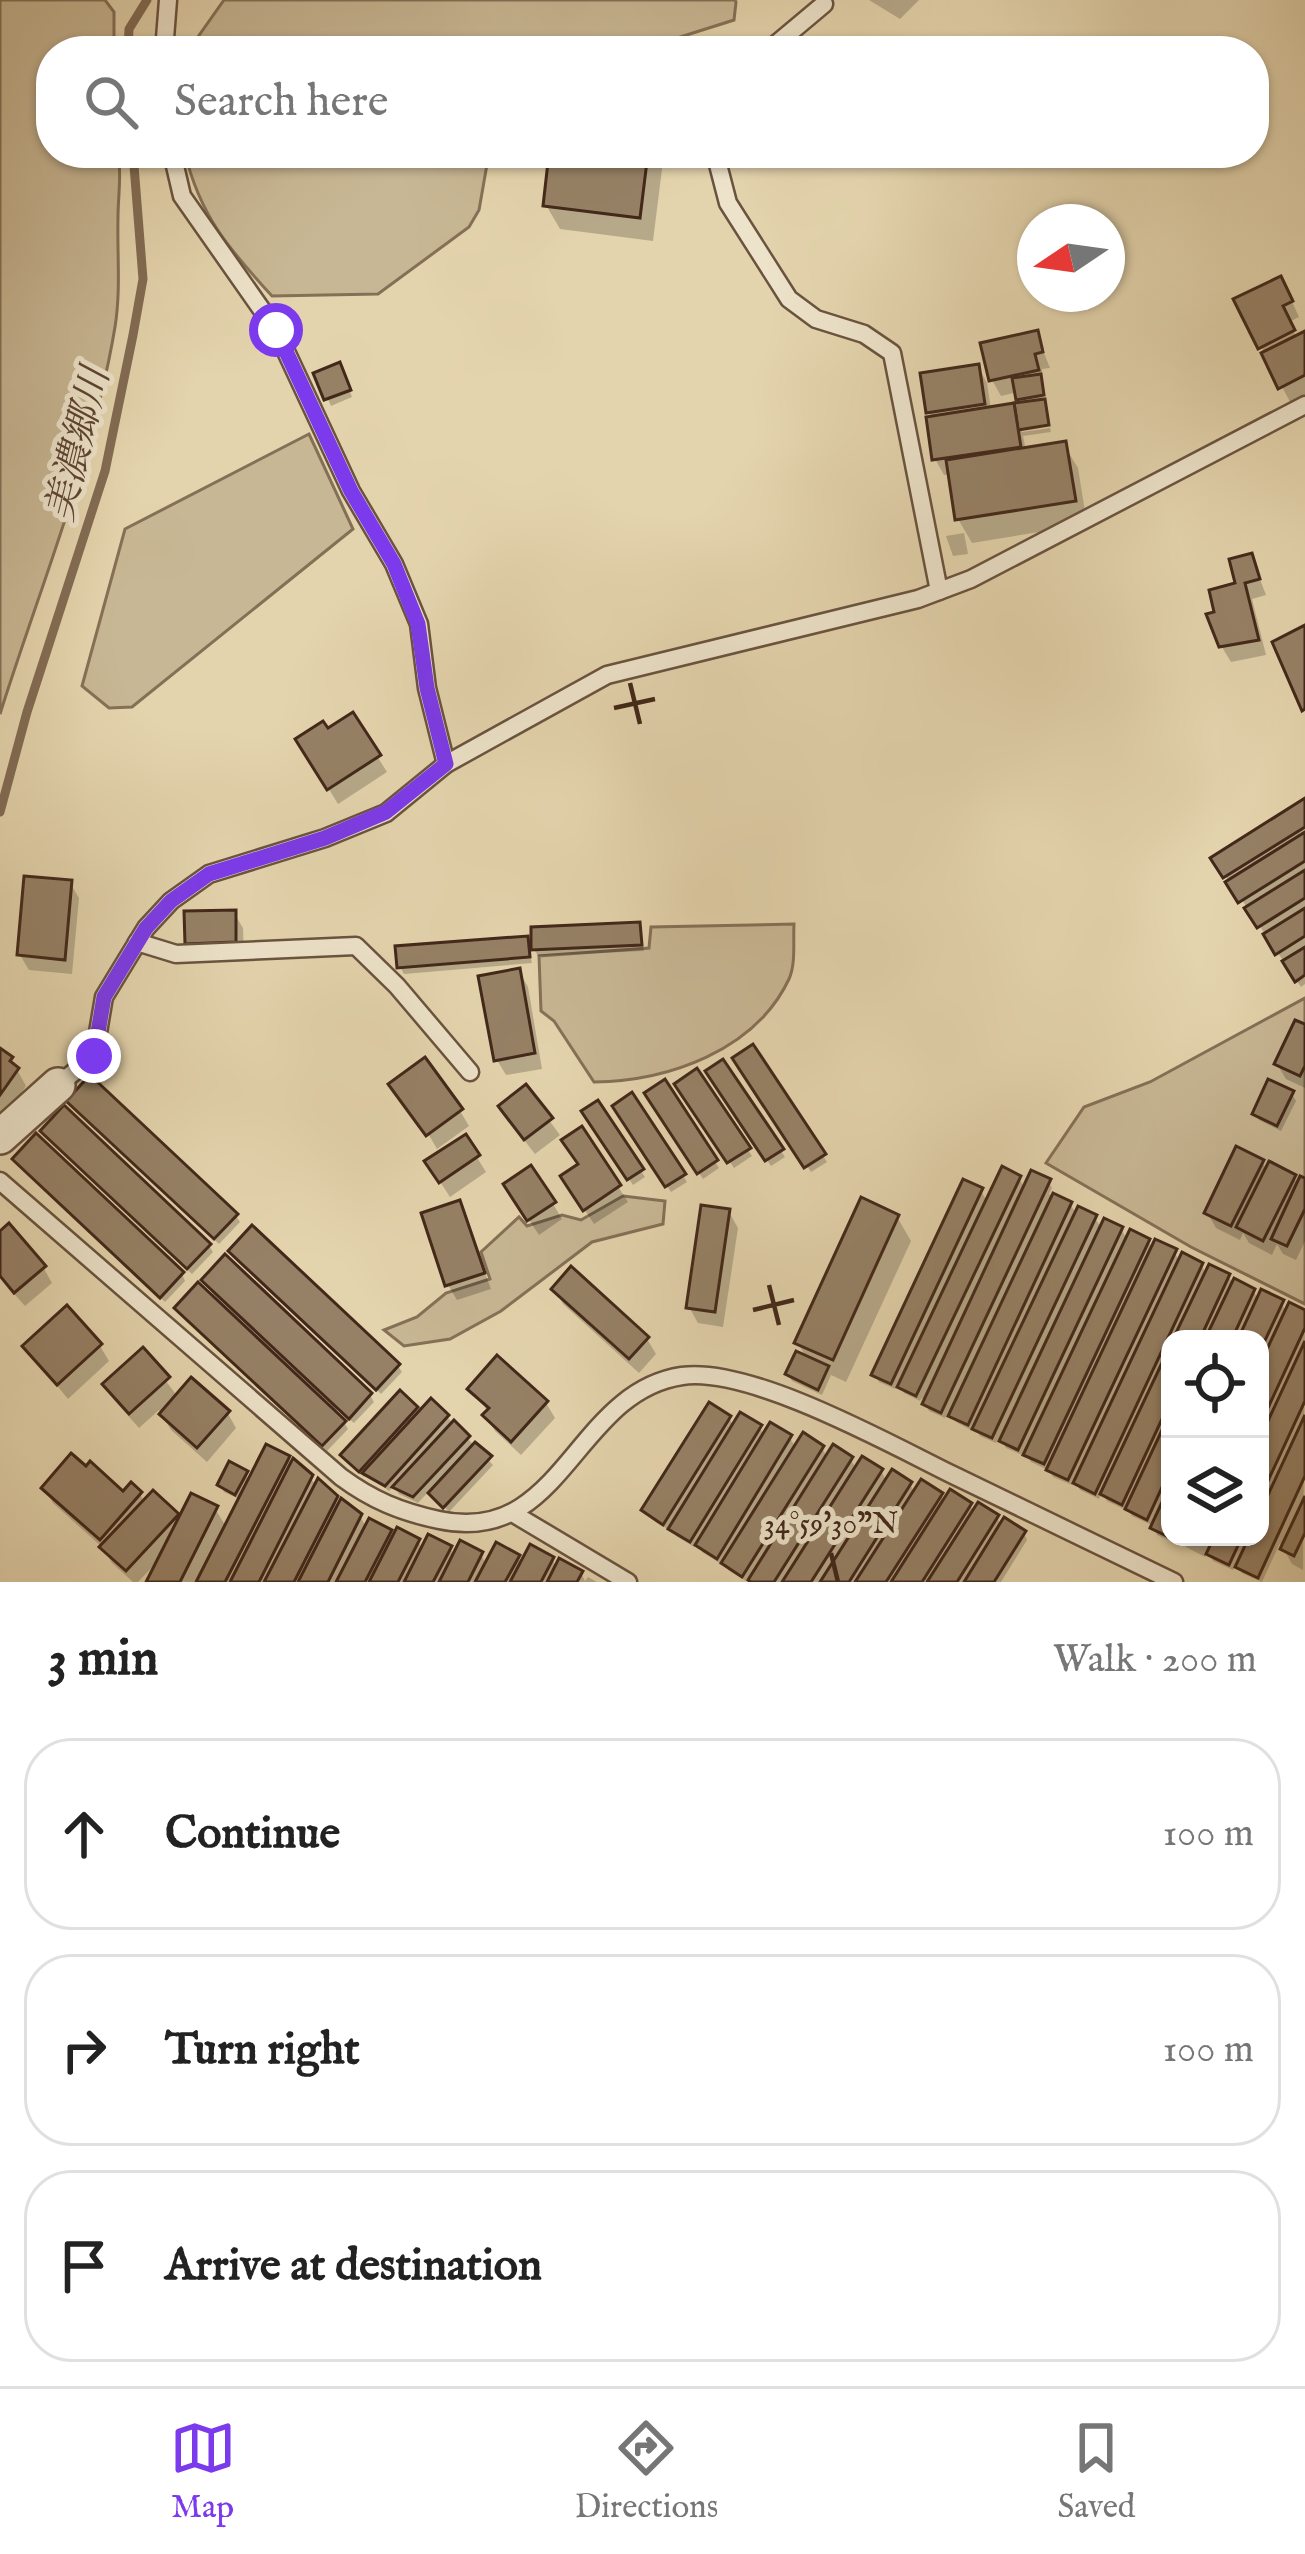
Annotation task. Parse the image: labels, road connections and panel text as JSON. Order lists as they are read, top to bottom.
{
  "water": ["美濃郷川"],
  "north": "left",
  "page": {
    "search": "Search here",
    "heading": ["3 min", "Walk · 200 m"],
    "list": [
      ["Continue", "100 m"],
      ["Turn right", "100 m"],
      "Arrive at destination"
    ],
    "nav": ["Map", "Directions", "Saved"]
  },
  "coordinates": ["34°59'30\"N"]
}
